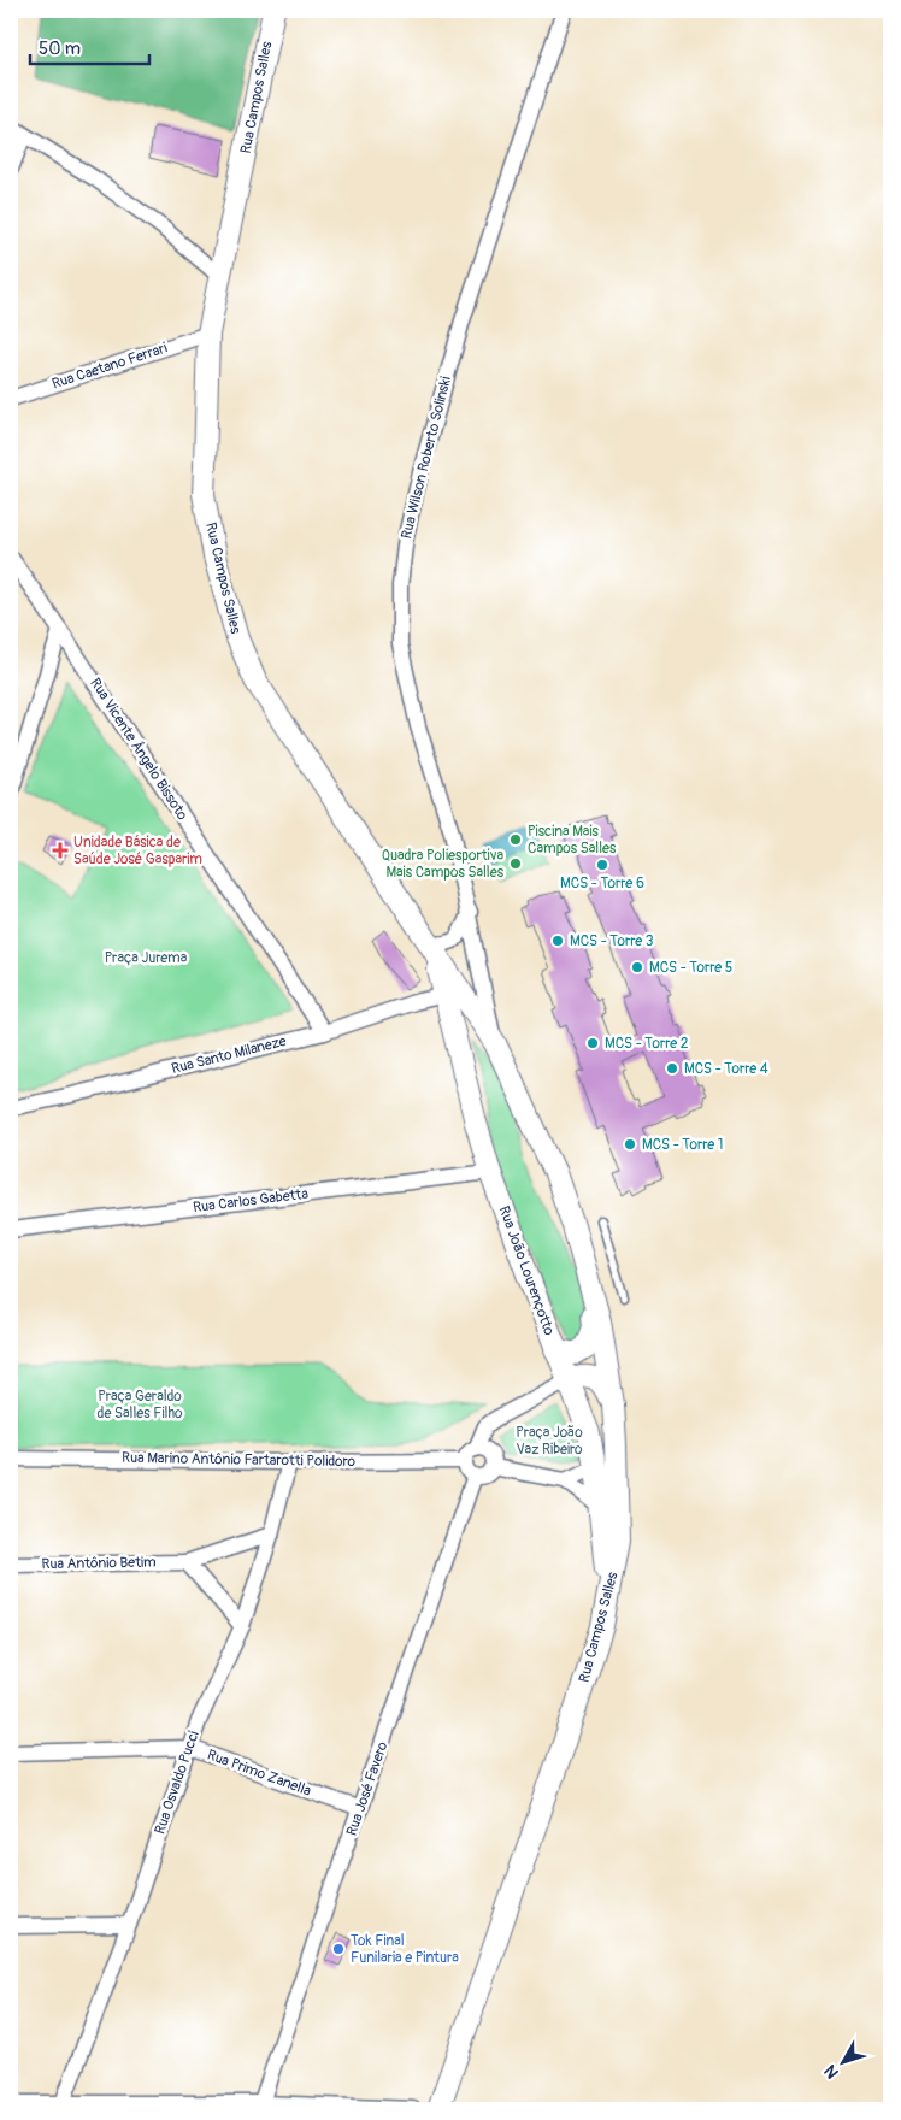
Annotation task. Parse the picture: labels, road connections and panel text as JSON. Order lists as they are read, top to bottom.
{
  "streets": {
    "main road": ["Rua Campos Salles", "Rua João Lourençotto"],
    "street": [
      "Rua Caetano Ferrari",
      "Rua Wilson Roberto Solinski",
      "Rua Vicente Ângelo Bissoto",
      "Rua Santo Milaneze",
      "Rua Carlos Gabetta",
      "Rua Marino Antônio Fartarotti Polidoro",
      "Rua Antônio Betim",
      "Rua Primo Zanella",
      "Rua Osvaldo Pucci",
      "Rua José Favero"
    ]
  },
  "crossings": [
    ["Rua Campos Salles", "Rua Caetano Ferrari"],
    ["Rua Campos Salles", "Rua Wilson Roberto Solinski"],
    ["Rua Campos Salles", "Rua Santo Milaneze"],
    ["Rua Campos Salles", "Rua João Lourençotto"],
    ["Rua Vicente Ângelo Bissoto", "Rua Santo Milaneze"],
    ["Rua Santo Milaneze", "Rua João Lourençotto"],
    ["Rua Carlos Gabetta", "Rua João Lourençotto"],
    ["Rua Marino Antônio Fartarotti Polidoro", "Rua Osvaldo Pucci"],
    ["Rua Marino Antônio Fartarotti Polidoro", "Rua José Favero"],
    ["Rua Antônio Betim", "Rua Osvaldo Pucci"],
    ["Rua Primo Zanella", "Rua Osvaldo Pucci"],
    ["Rua Primo Zanella", "Rua José Favero"]
  ],
  "parks": ["Praça Jurema", "Praça Geraldo de Salles Filho", "Praça João Vaz Ribeiro"],
  "places": {
    "other": [
      "Piscina Mais Campos Salles",
      "Quadra Poliesportiva Mais Campos Salles",
      "MCS - Torre 6",
      "MCS - Torre 3",
      "MCS - Torre 5",
      "MCS - Torre 2",
      "MCS - Torre 4",
      "MCS - Torre 1",
      "Tok Final Funilaria e Pintura"
    ],
    "health": ["Unidade Básica de Saúde José Gasparim"]
  },
  "scale_bar": "50 m",
  "north": "bottom left"
}
